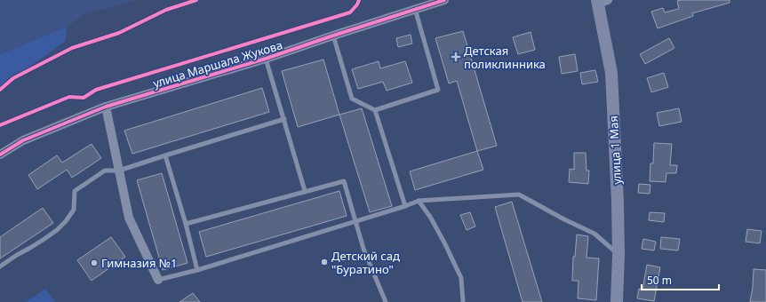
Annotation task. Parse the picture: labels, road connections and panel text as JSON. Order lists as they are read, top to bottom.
{
  "streets": {
    "main road": ["улица 1 Мая"],
    "street": ["улица Маршала Жукова"]
  },
  "places": {
    "health": ["Детская поликлинника"],
    "other": ["Детский сад \"Буратино\"", "Гимназия №1"]
  },
  "scale_bar": "50 m"
}
